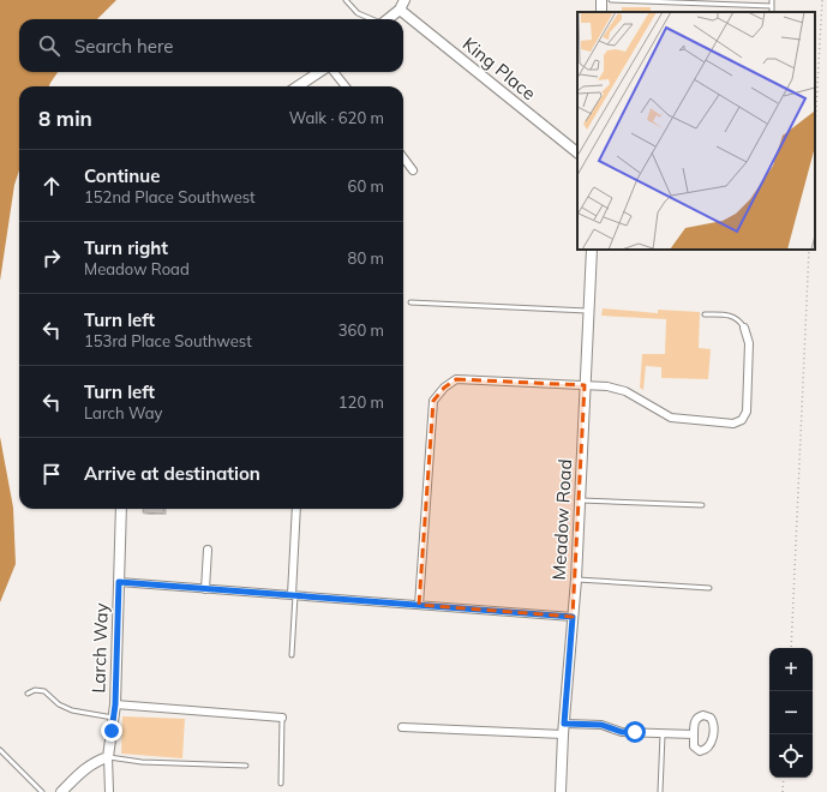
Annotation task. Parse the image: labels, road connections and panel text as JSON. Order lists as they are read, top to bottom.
{
  "streets": {
    "street": ["King Place", "Meadow Road", "Larch Way"]
  },
  "page": {
    "search": "Search here",
    "heading": ["8 min", "Walk · 620 m"],
    "list": [
      ["Continue", "152nd Place Southwest", "60 m"],
      ["Turn right", "Meadow Road", "80 m"],
      ["Turn left", "153rd Place Southwest", "360 m"],
      ["Turn left", "Larch Way", "120 m"],
      "Arrive at destination"
    ],
    "map_buttons": ["+", "−"]
  }
}
